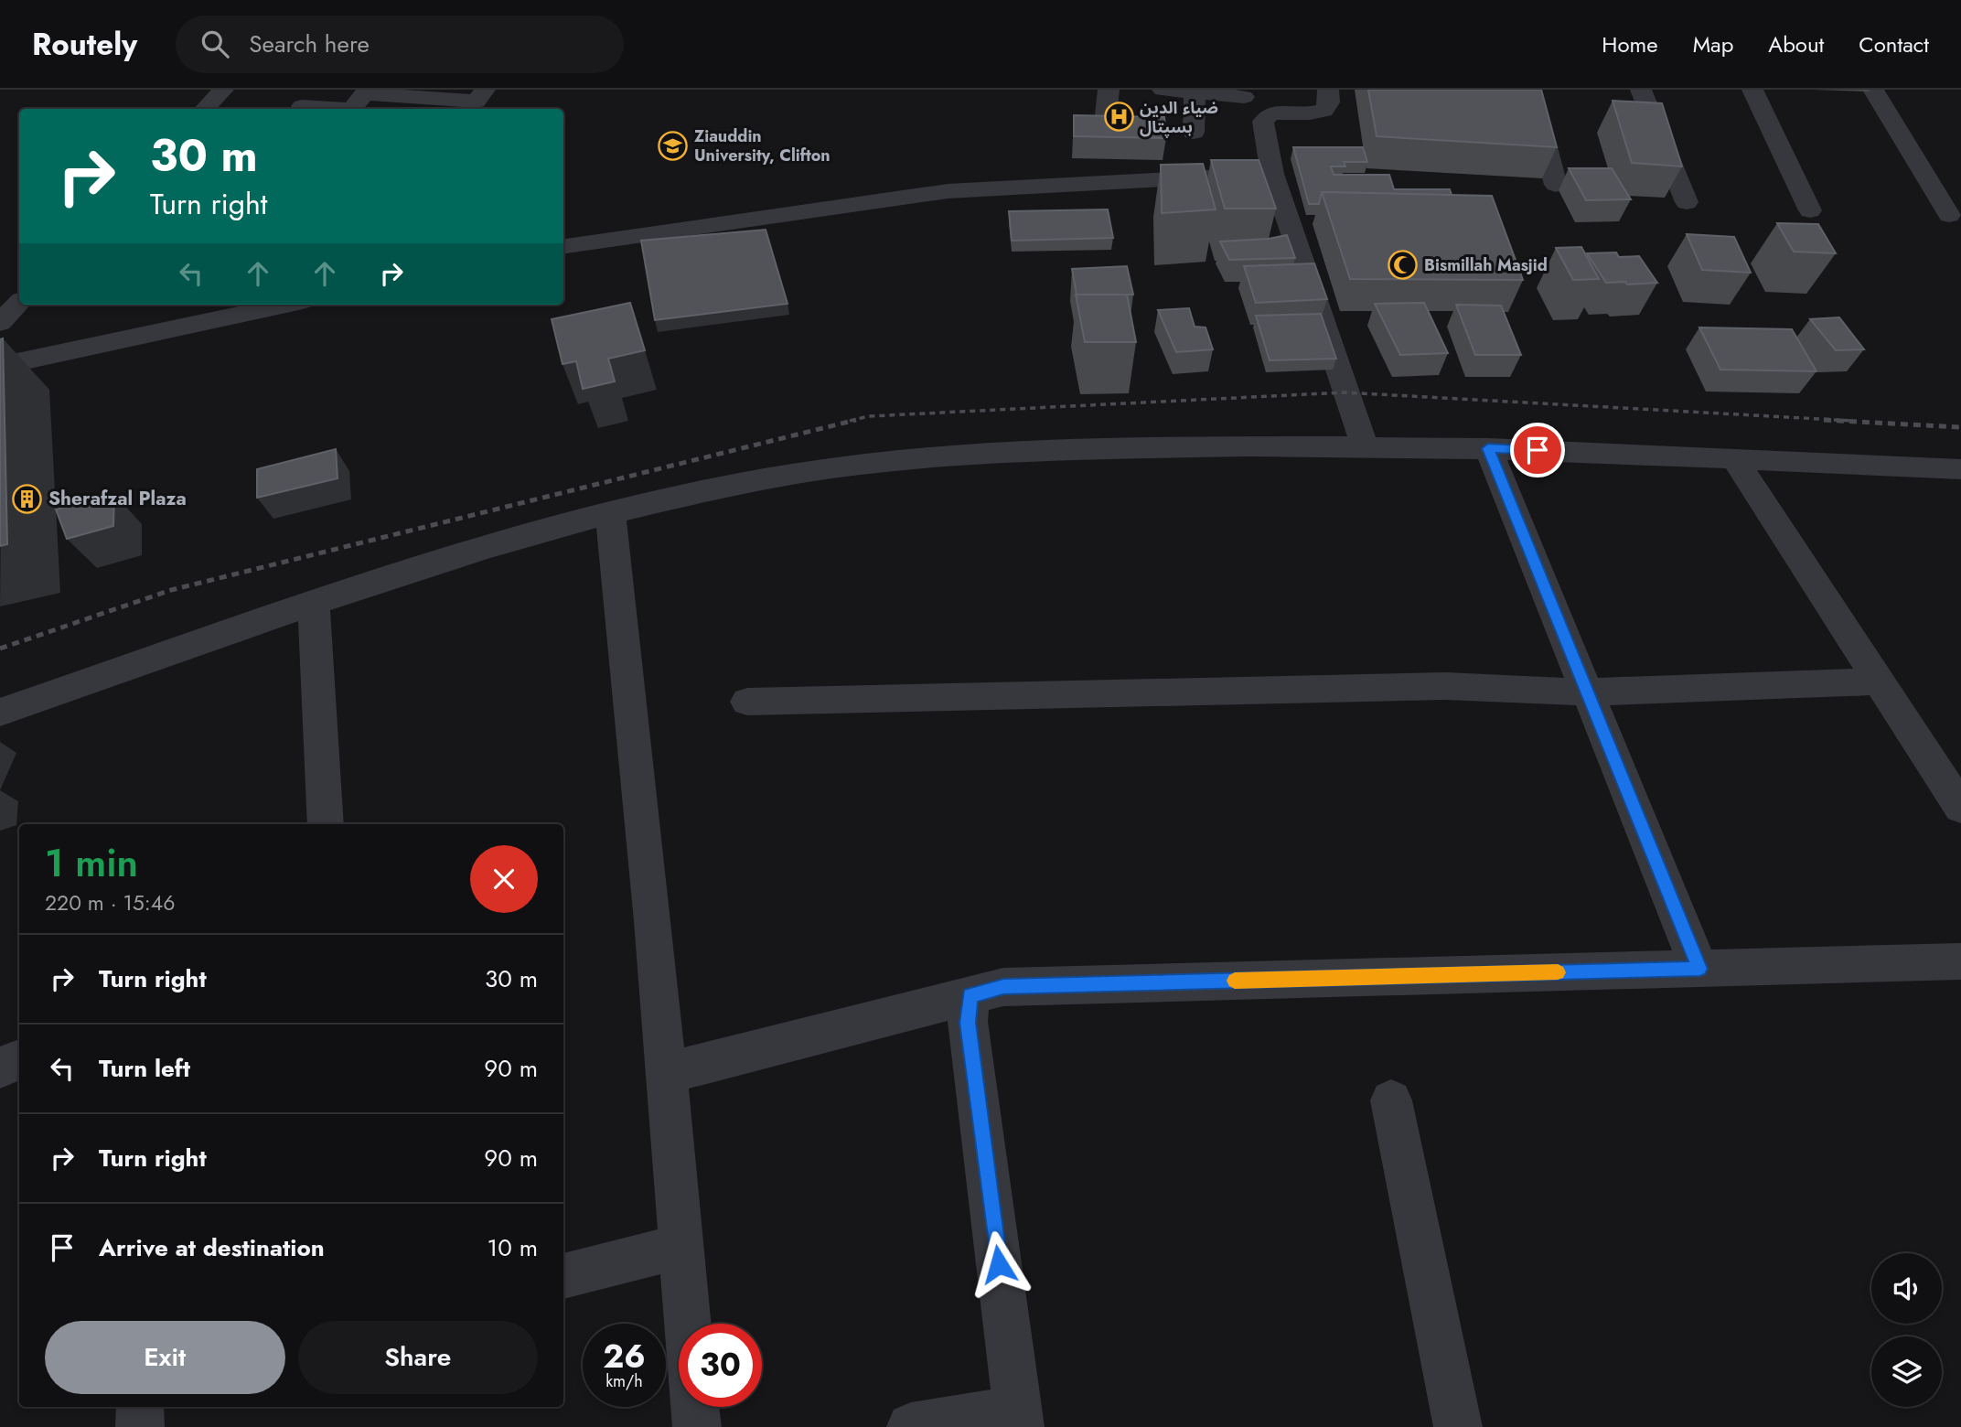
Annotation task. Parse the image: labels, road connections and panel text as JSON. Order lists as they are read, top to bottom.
{
  "places": {
    "hospital": ["ضیاء الدین ہسپتال"],
    "school or university": ["Ziauddin University, Clifton"],
    "mosque": ["Bismillah Masjid"],
    "building": ["Sherafzal Plaza"]
  },
  "page": {
    "header": "Routely",
    "search": "Search here",
    "nav": [
      "Home",
      "Map",
      "About",
      "Contact"
    ],
    "turn": ["30 m", "Turn right"],
    "heading": ["1 min", "220 m · 15:46"],
    "list": [
      {
        "name": "Turn right",
        "value": "30 m"
      },
      {
        "name": "Turn left",
        "value": "90 m"
      },
      {
        "name": "Turn right",
        "value": "90 m"
      },
      {
        "name": "Arrive at destination",
        "value": "10 m"
      }
    ],
    "buttons": ["Exit", "Share"],
    "speed": "26 km/h",
    "limit": "30"
  }
}
